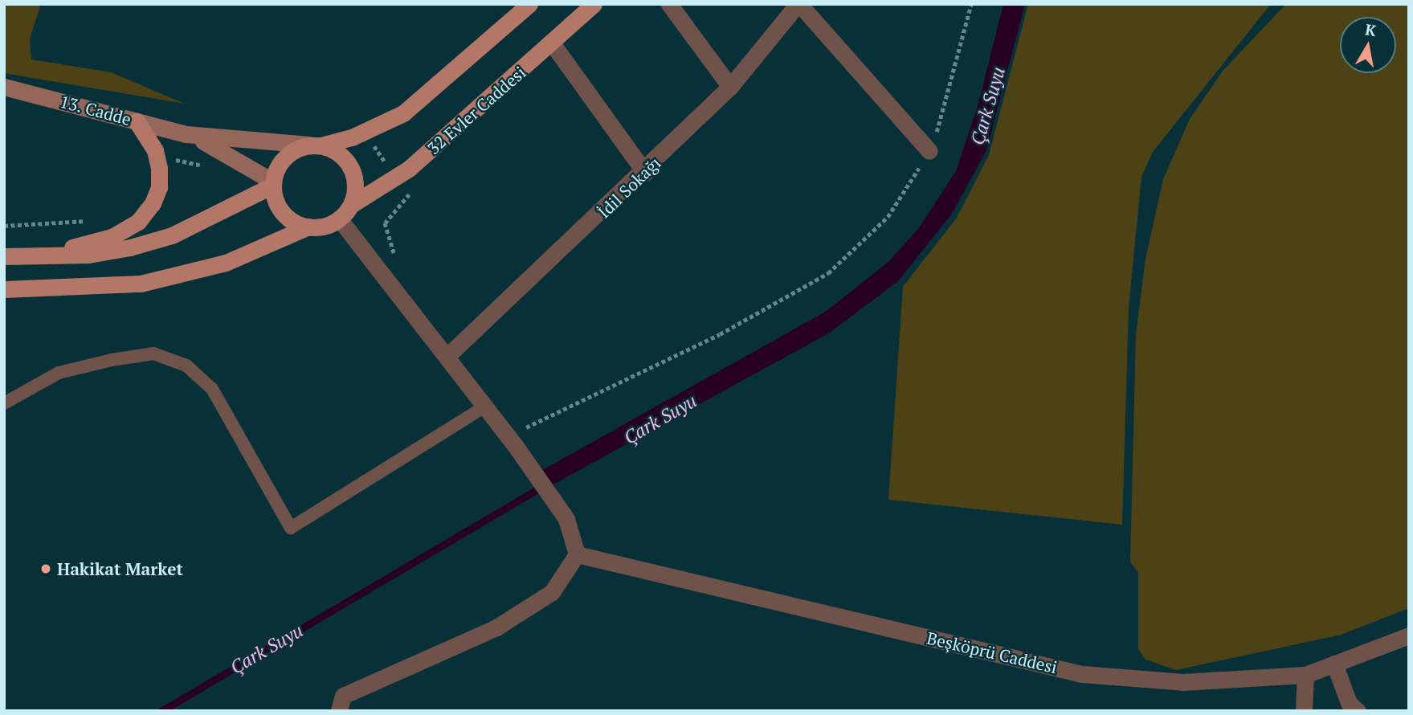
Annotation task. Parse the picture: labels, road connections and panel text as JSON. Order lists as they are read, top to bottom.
{
  "streets": {
    "main road": ["32 Evler Caddesi"],
    "street": ["13. Cadde", "İdil Sokağı", "Beşköprü Caddesi"]
  },
  "water": ["Çark Suyu"],
  "places": ["Hakikat Market"],
  "north": "top"
}
